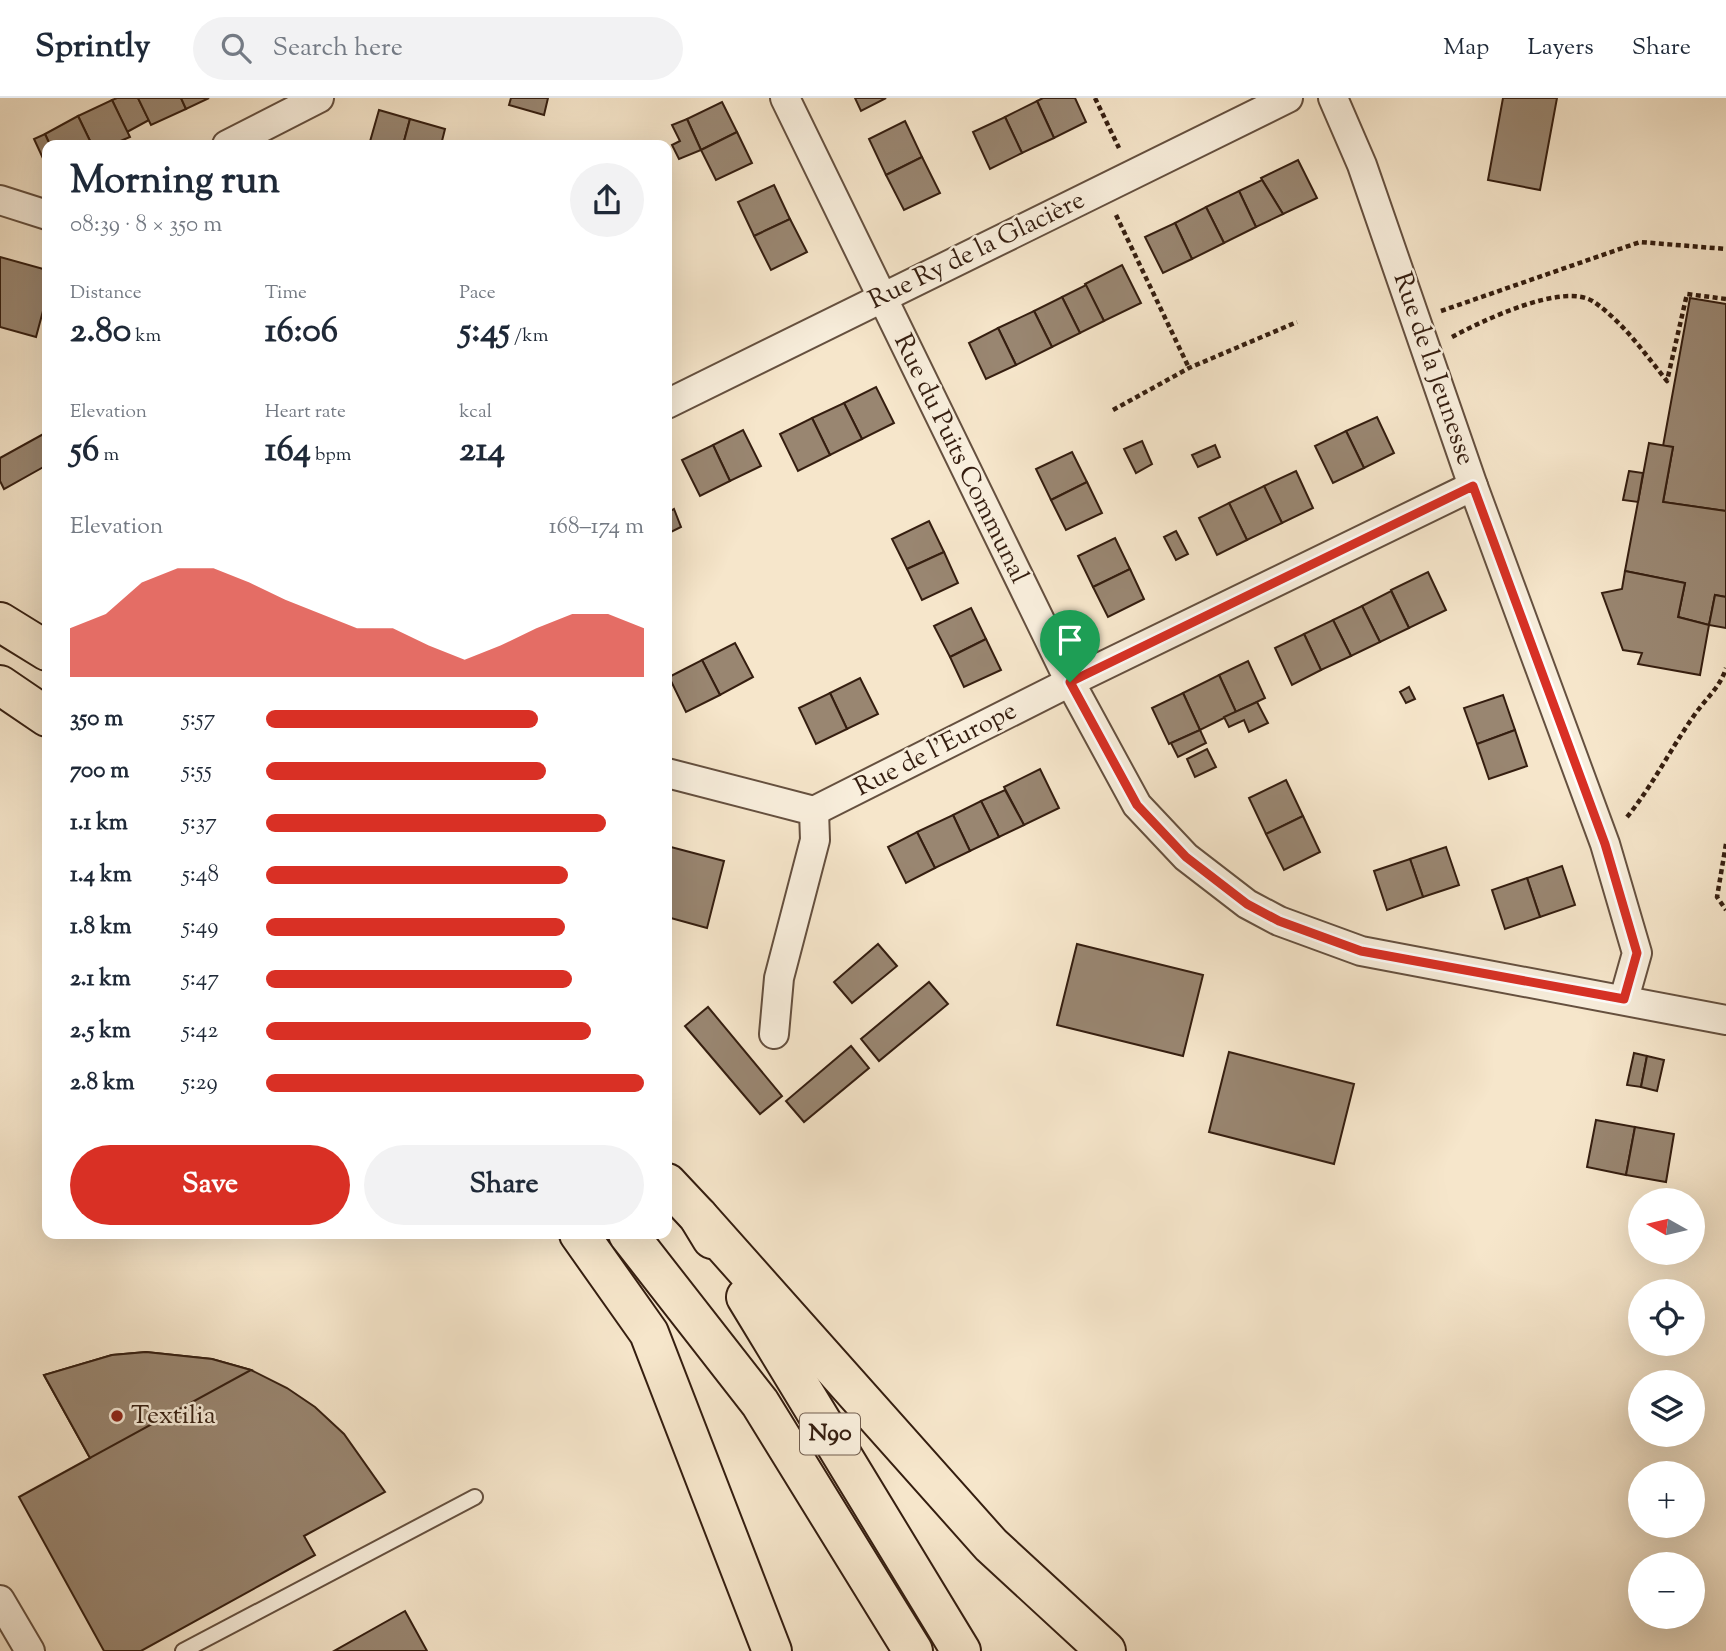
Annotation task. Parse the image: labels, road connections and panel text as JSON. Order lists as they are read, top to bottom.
{
  "streets": {
    "highway": ["N90"],
    "street": [
      "Rue Ry de la Glacière",
      "Rue de la Jeunesse",
      "Rue du Puits Communal",
      "Rue de l'Europe"
    ]
  },
  "crossings": [
    ["Rue Ry de la Glacière", "Rue du Puits Communal"],
    ["Rue de la Jeunesse", "Rue du Puits Communal"],
    ["Rue de la Jeunesse", "Rue de l'Europe"],
    ["Rue du Puits Communal", "Rue de l'Europe"]
  ],
  "places": ["Textilia"],
  "north": "left",
  "page": {
    "header": "Sprintly",
    "search": "Search here",
    "nav": ["Map", "Layers", "Share"],
    "heading": ["Morning run", "08:39 · 8 × 350 m"],
    "stats": [
      ["Distance", "2.80 km"],
      ["Time", "16:06"],
      ["Pace", "5:45 /km"],
      ["Elevation", "56 m"],
      ["Heart rate", "164 bpm"],
      ["kcal", "214"]
    ],
    "chart": ["Elevation", "168–174 m"],
    "list": [
      {
        "name": "350 m",
        "note": "5:57"
      },
      {
        "name": "700 m",
        "note": "5:55"
      },
      {
        "name": "1.1 km",
        "note": "5:37"
      },
      {
        "name": "1.4 km",
        "note": "5:48"
      },
      {
        "name": "1.8 km",
        "note": "5:49"
      },
      {
        "name": "2.1 km",
        "note": "5:47"
      },
      {
        "name": "2.5 km",
        "note": "5:42"
      },
      {
        "name": "2.8 km",
        "note": "5:29"
      }
    ],
    "buttons": ["Save", "Share"],
    "map_buttons": ["+", "−"]
  }
}
